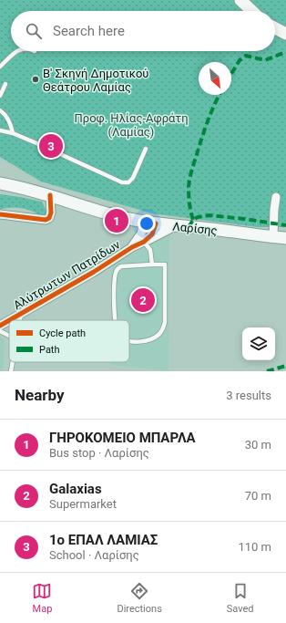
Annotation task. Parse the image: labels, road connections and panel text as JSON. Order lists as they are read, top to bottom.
{
  "streets": {
    "main road": ["Λαρίσης"],
    "street": ["Αλύτρωτων Πατρίδων"]
  },
  "crossings": [
    ["Λαρίσης", "Αλύτρωτων Πατρίδων"]
  ],
  "parks": ["Προφ. Ηλίας-Αφράτη (Λαμίας)"],
  "places": ["Β' Σκηνή Δημοτικού Θεάτρου Λαμίας"],
  "legend": ["Cycle path", "Path"],
  "north": "bottom right",
  "page": {
    "search": "Search here",
    "pins": ["3", "1", "2"],
    "heading": ["Nearby", "3 results"],
    "list": [
      {
        "mark": "1",
        "name": "ΓΗΡΟΚΟΜΕΙΟ ΜΠΑΡΛΑ",
        "note": "Bus stop · Λαρίσης",
        "value": "30 m"
      },
      {
        "mark": "2",
        "name": "Galaxias",
        "note": "Supermarket",
        "value": "70 m"
      },
      {
        "mark": "3",
        "name": "1ο ΕΠΑΛ ΛΑΜΙΑΣ",
        "note": "School · Λαρίσης",
        "value": "110 m"
      }
    ],
    "nav": ["Map", "Directions", "Saved"]
  }
}
